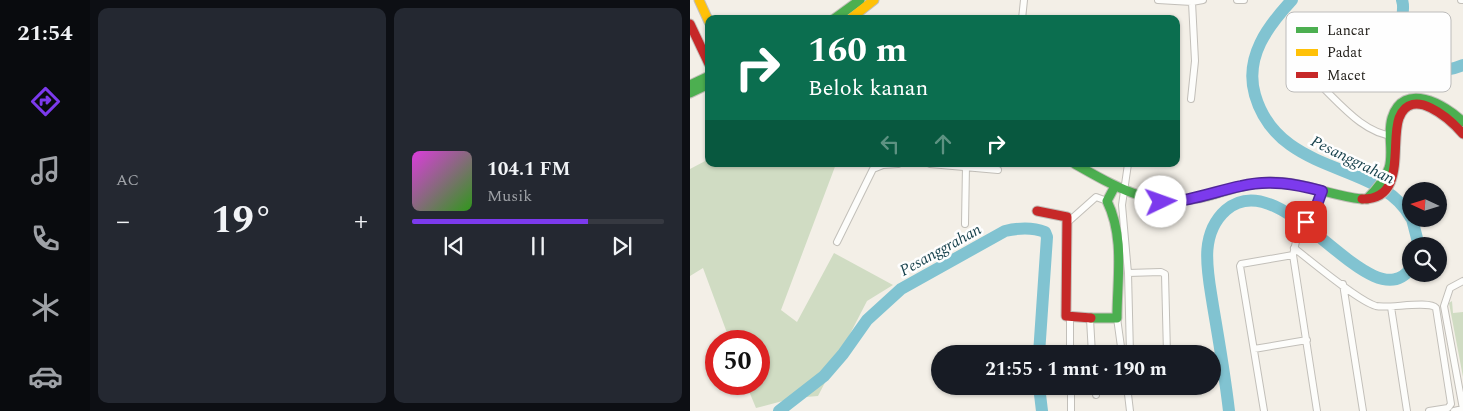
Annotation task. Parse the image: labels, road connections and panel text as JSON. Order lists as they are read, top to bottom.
{
  "water": ["Pesanggrahan"],
  "legend": ["Lancar", "Padat", "Macet"],
  "north": "left",
  "page": {
    "tabs": "21:54",
    "tile": "AC",
    "turn": ["160 m", "Belok kanan"],
    "song": ["104.1 FM", "Musik"],
    "heat": ["−", "19°", "+"],
    "limit": "50",
    "trip": "21:55 · 1 mnt · 190 m"
  }
}
